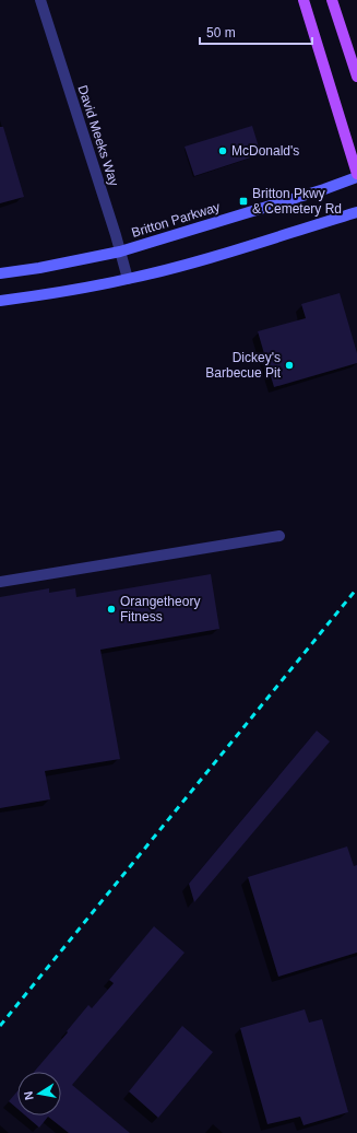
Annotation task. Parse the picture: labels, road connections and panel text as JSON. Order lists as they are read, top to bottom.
{
  "streets": {
    "main road": ["Britton Parkway"],
    "street": ["David Meeks Way"]
  },
  "crossings": [
    ["David Meeks Way", "Britton Parkway"]
  ],
  "places": {
    "other": ["McDonald's", "Dickey's Barbecue Pit", "Orangetheory Fitness"],
    "transit": ["Britton Pkwy & Cemetery Rd"]
  },
  "scale_bar": "50 m",
  "north": "left"
}
